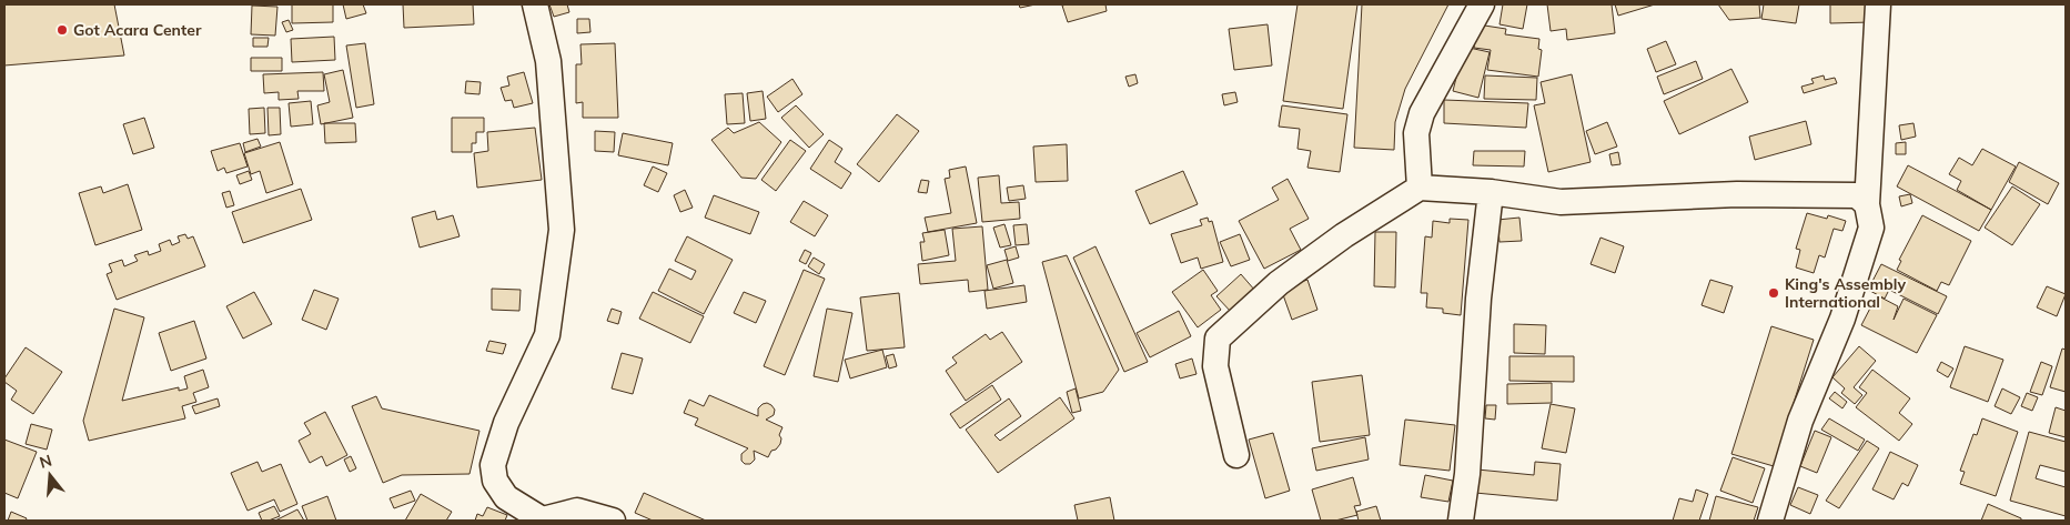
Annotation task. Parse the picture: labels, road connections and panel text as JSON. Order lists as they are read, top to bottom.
{
  "places": ["Got Acara Center", "King's Assembly International"],
  "north": "top"
}
